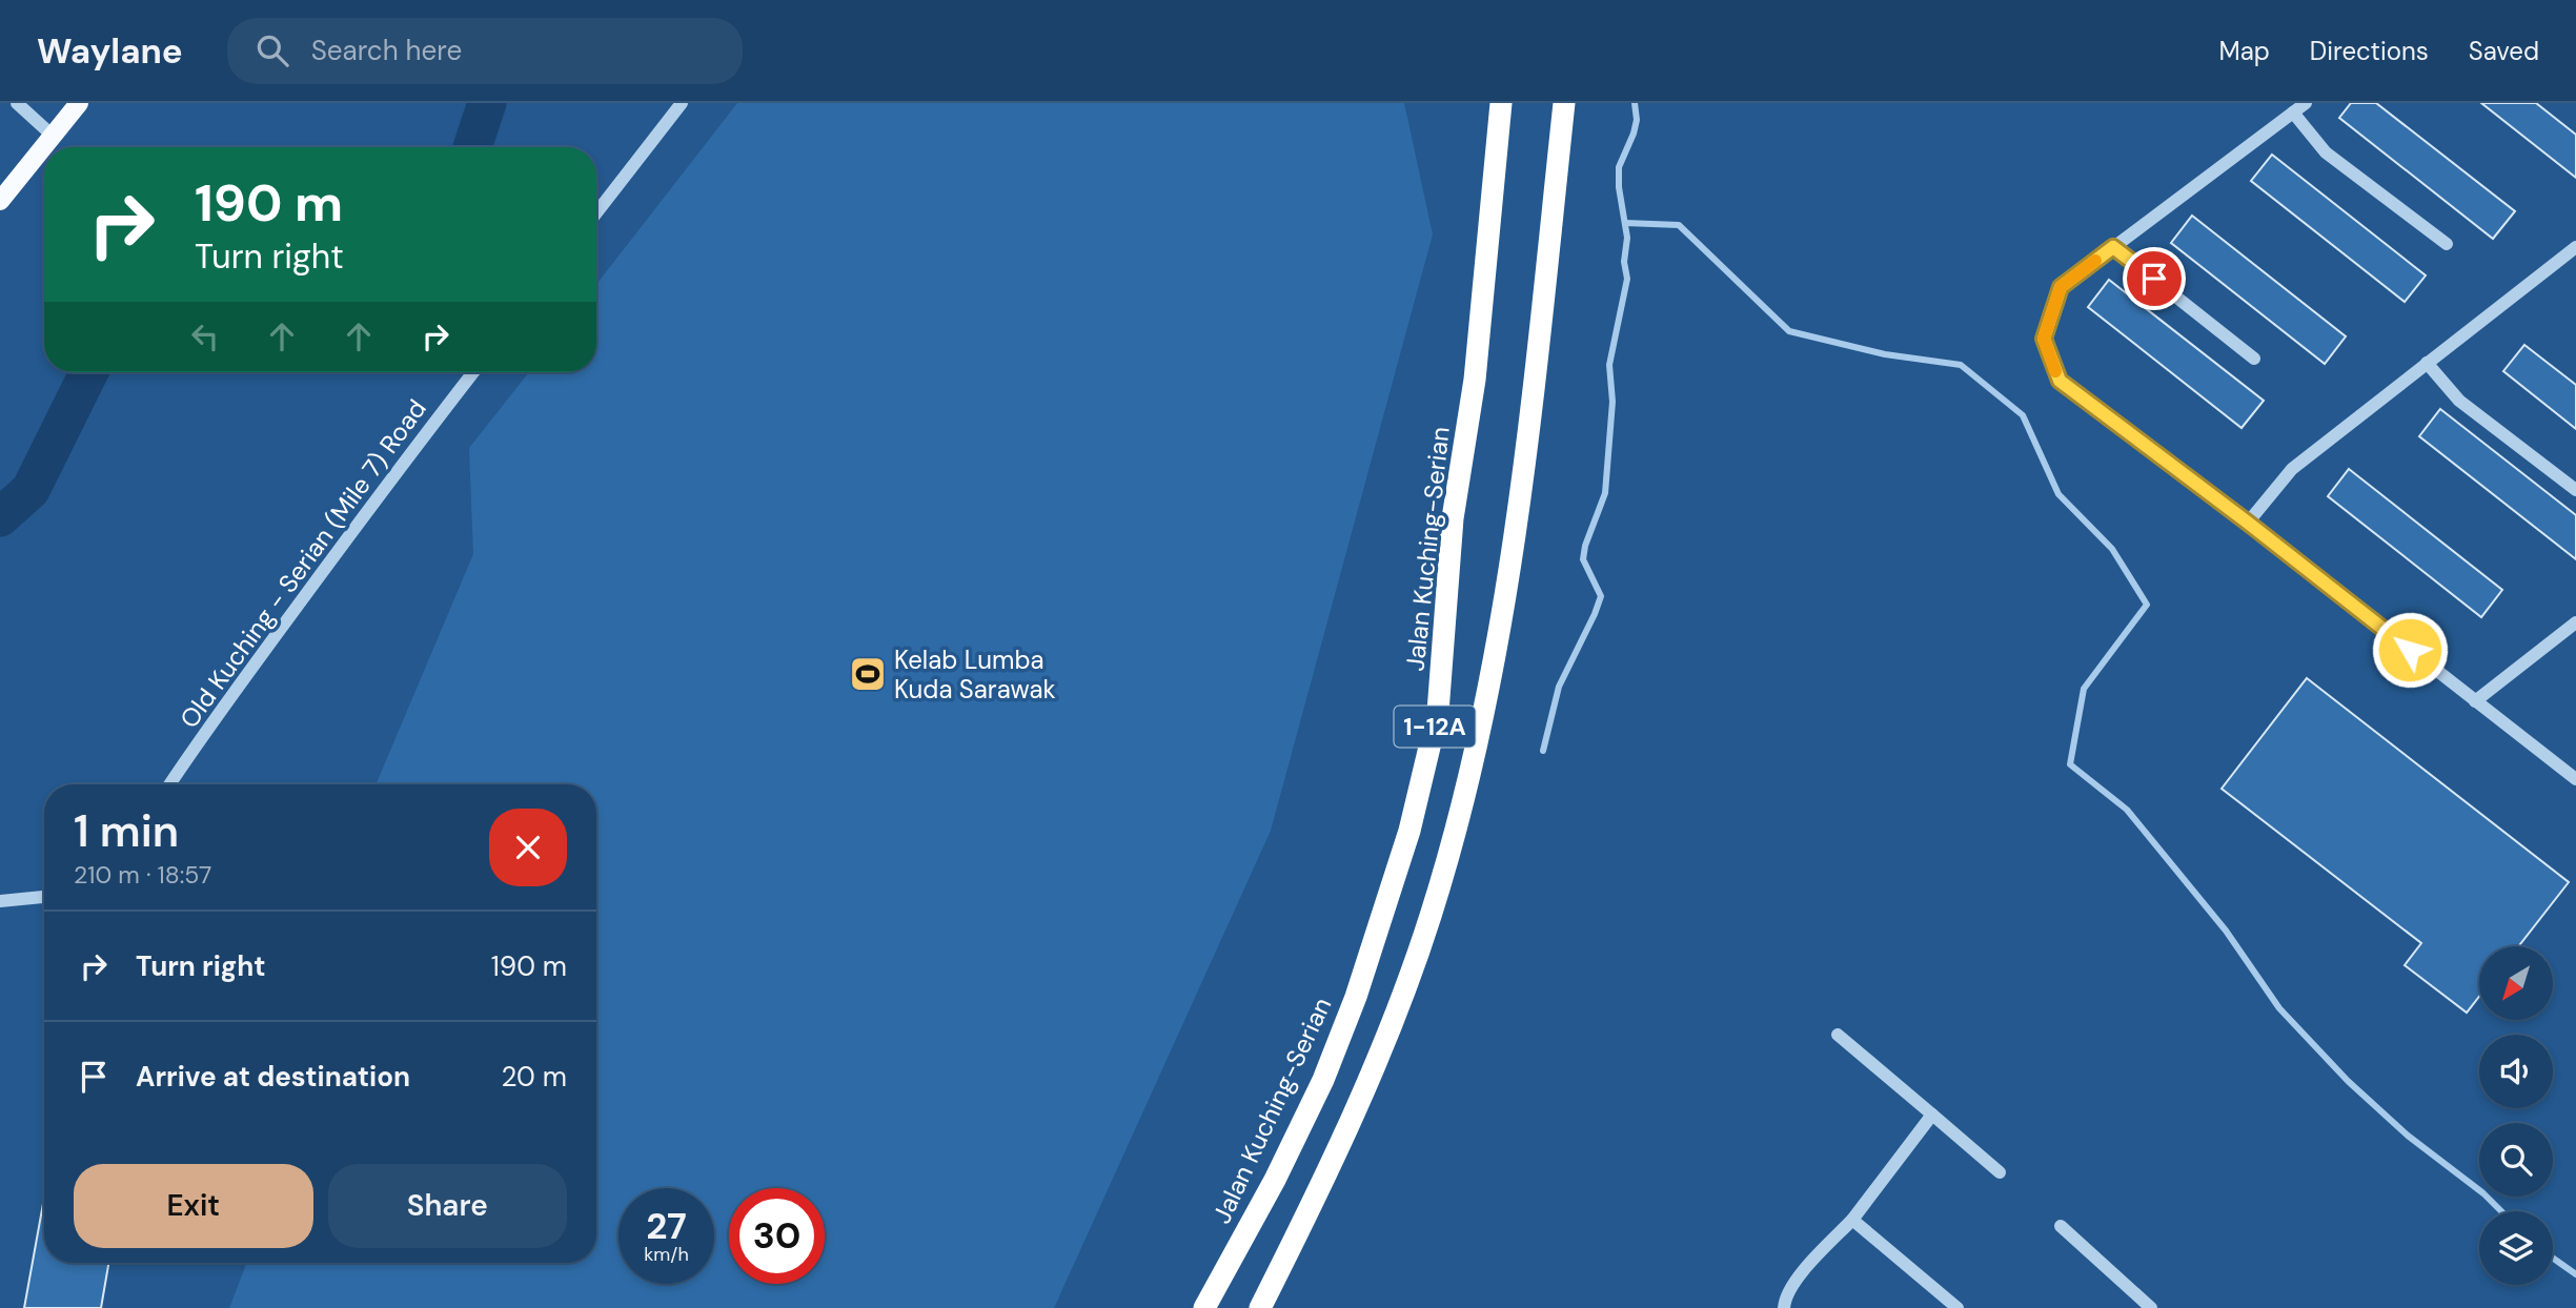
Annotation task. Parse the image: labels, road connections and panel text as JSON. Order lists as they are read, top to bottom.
{
  "streets": {
    "highway": ["Jalan Kuching-Serian", "1-12A"],
    "street": ["Old Kuching - Serian (Mile 7) Road"]
  },
  "places": {
    "sports": ["Kelab Lumba Kuda Sarawak"]
  },
  "north": "bottom left",
  "page": {
    "header": "Waylane",
    "search": "Search here",
    "nav": ["Map", "Directions", "Saved"],
    "turn": ["190 m", "Turn right"],
    "heading": ["1 min", "210 m · 18:57"],
    "list": [
      {
        "name": "Turn right",
        "value": "190 m"
      },
      {
        "name": "Arrive at destination",
        "value": "20 m"
      }
    ],
    "buttons": ["Exit", "Share"],
    "speed": "27 km/h",
    "limit": "30"
  }
}
